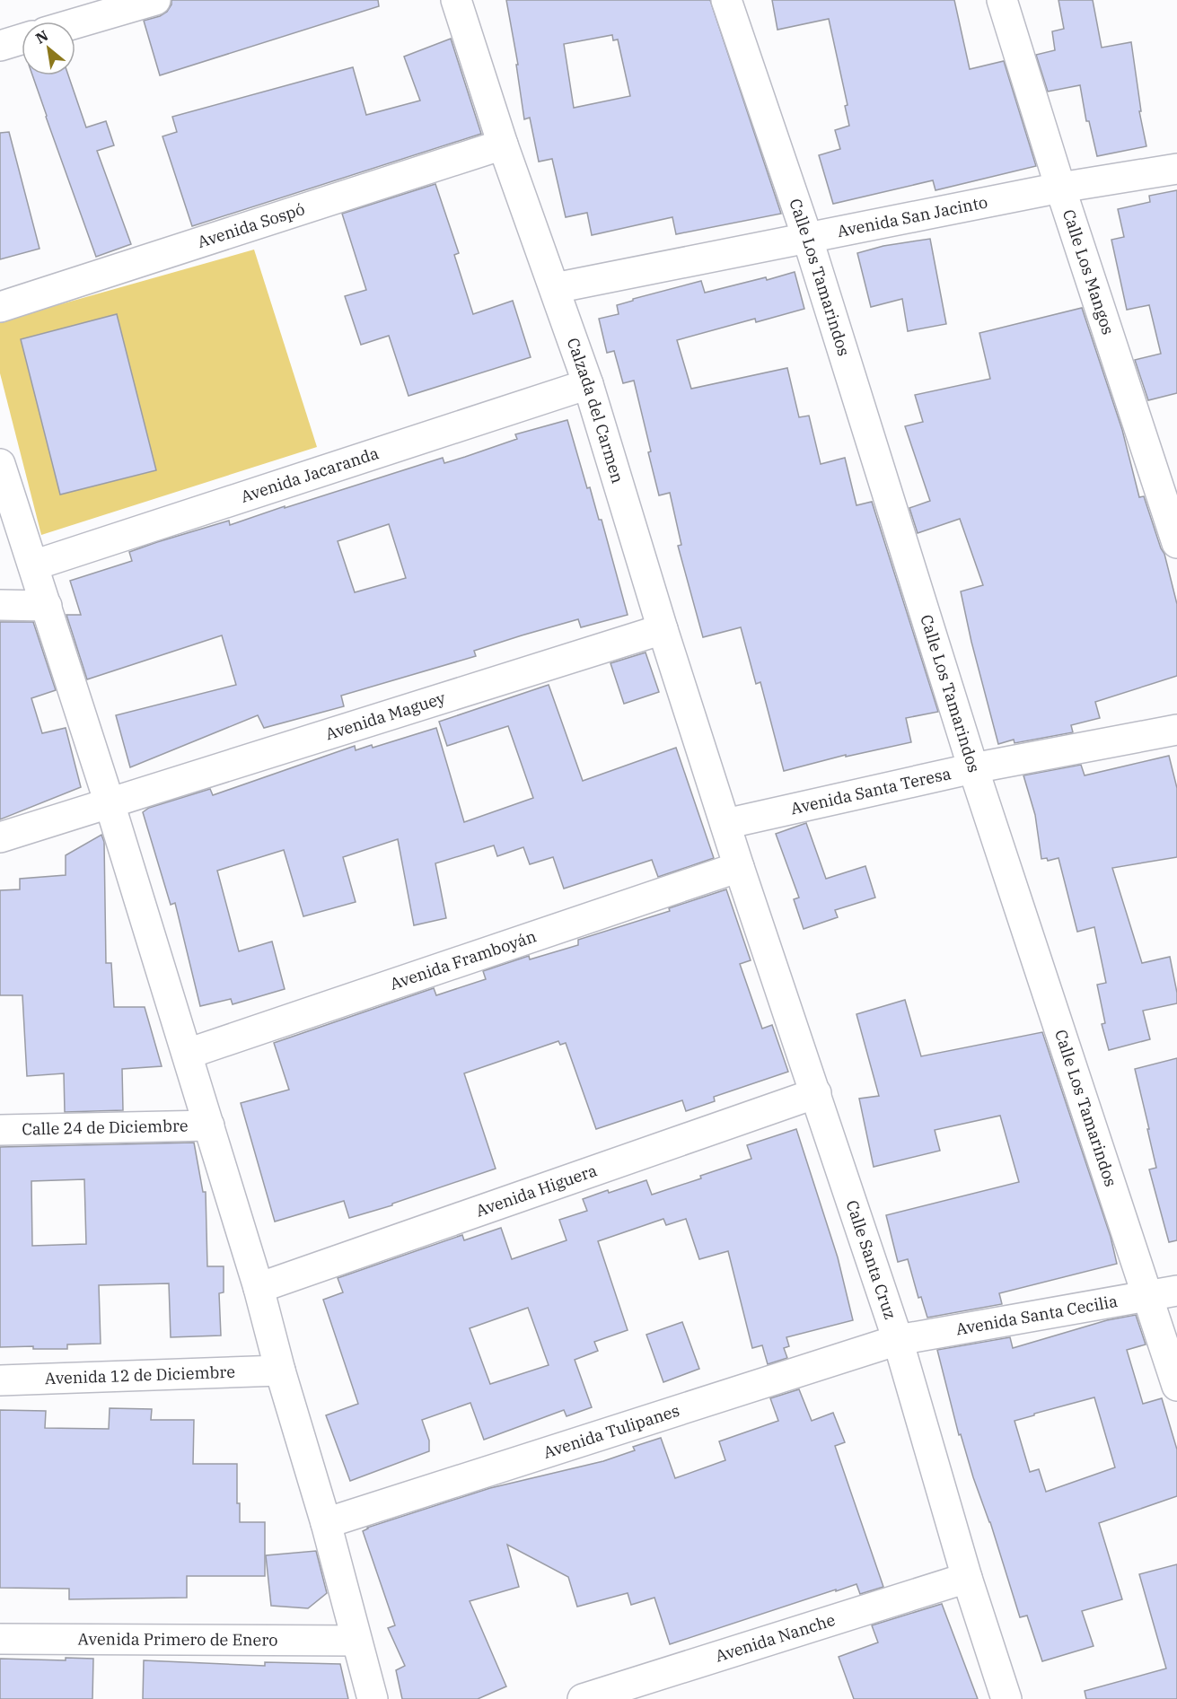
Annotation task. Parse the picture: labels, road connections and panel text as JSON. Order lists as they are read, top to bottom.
{
  "streets": {
    "street": [
      "Avenida San Jacinto",
      "Avenida Sospó",
      "Calle Los Mangos",
      "Calle Los Tamarindos",
      "Calzada del Carmen",
      "Avenida Jacaranda",
      "Avenida Maguey",
      "Avenida Santa Teresa",
      "Avenida Framboyán",
      "Calle 24 de Diciembre",
      "Avenida Higuera",
      "Calle Santa Cruz",
      "Avenida Santa Cecilia",
      "Avenida 12 de Diciembre",
      "Avenida Tulipanes",
      "Avenida Nanche",
      "Avenida Primero de Enero"
    ]
  },
  "crossings": [
    ["Avenida San Jacinto", "Calle Los Mangos"],
    ["Avenida San Jacinto", "Calle Los Tamarindos"],
    ["Avenida San Jacinto", "Calzada del Carmen"],
    ["Avenida Sospó", "Calzada del Carmen"],
    ["Calle Los Tamarindos", "Avenida Santa Teresa"],
    ["Calle Los Tamarindos", "Avenida Santa Cecilia"],
    ["Calzada del Carmen", "Avenida Jacaranda"],
    ["Calzada del Carmen", "Avenida Maguey"],
    ["Calzada del Carmen", "Avenida Santa Teresa"],
    ["Calzada del Carmen", "Calle Santa Cruz"],
    ["Avenida Santa Teresa", "Calle Santa Cruz"],
    ["Avenida Framboyán", "Calle Santa Cruz"],
    ["Avenida Higuera", "Calle Santa Cruz"],
    ["Calle Santa Cruz", "Avenida Santa Cecilia"],
    ["Calle Santa Cruz", "Avenida Tulipanes"],
    ["Calle Santa Cruz", "Avenida Nanche"],
    ["Avenida Santa Cecilia", "Avenida Tulipanes"]
  ],
  "north": "top left"
}
